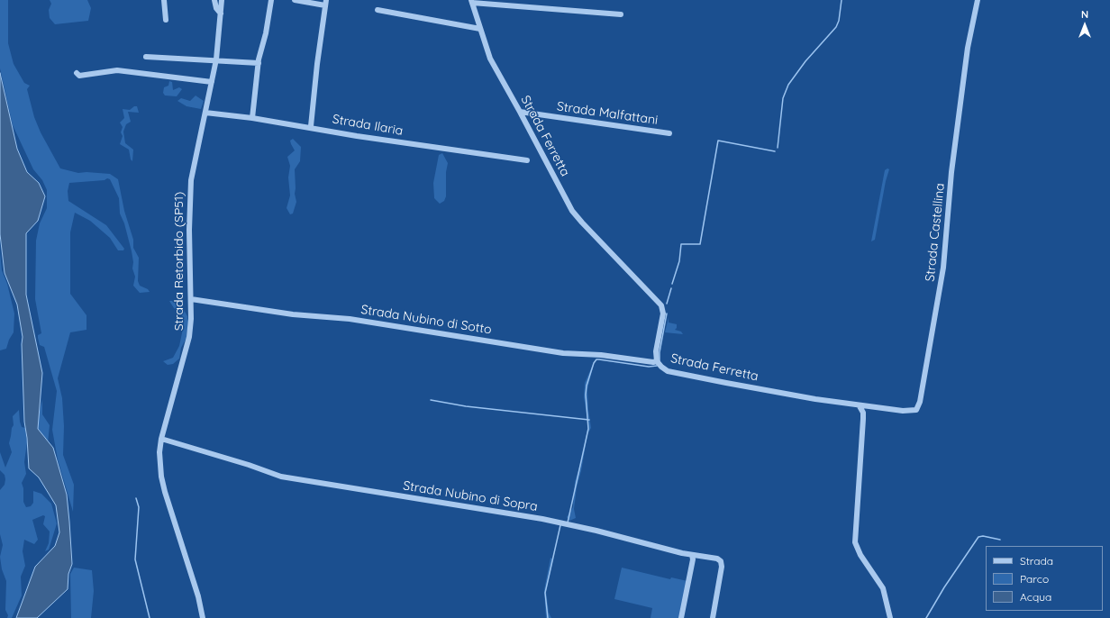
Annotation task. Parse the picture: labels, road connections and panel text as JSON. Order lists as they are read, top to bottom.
{
  "streets": {
    "street": [
      "Strada Malfattani",
      "Strada Ilaria",
      "Strada Ferretta",
      "Strada Castellina",
      "Strada Retorbido (SP51)",
      "Strada Nubino di Sotto",
      "Strada Nubino di Sopra"
    ]
  },
  "crossings": [
    ["Strada Malfattani", "Strada Ferretta"],
    ["Strada Ilaria", "Strada Retorbido (SP51)"],
    ["Strada Ferretta", "Strada Castellina"],
    ["Strada Ferretta", "Strada Nubino di Sotto"],
    ["Strada Retorbido (SP51)", "Strada Nubino di Sotto"],
    ["Strada Retorbido (SP51)", "Strada Nubino di Sopra"]
  ],
  "legend": ["Strada", "Parco", "Acqua"],
  "north": "top"
}
